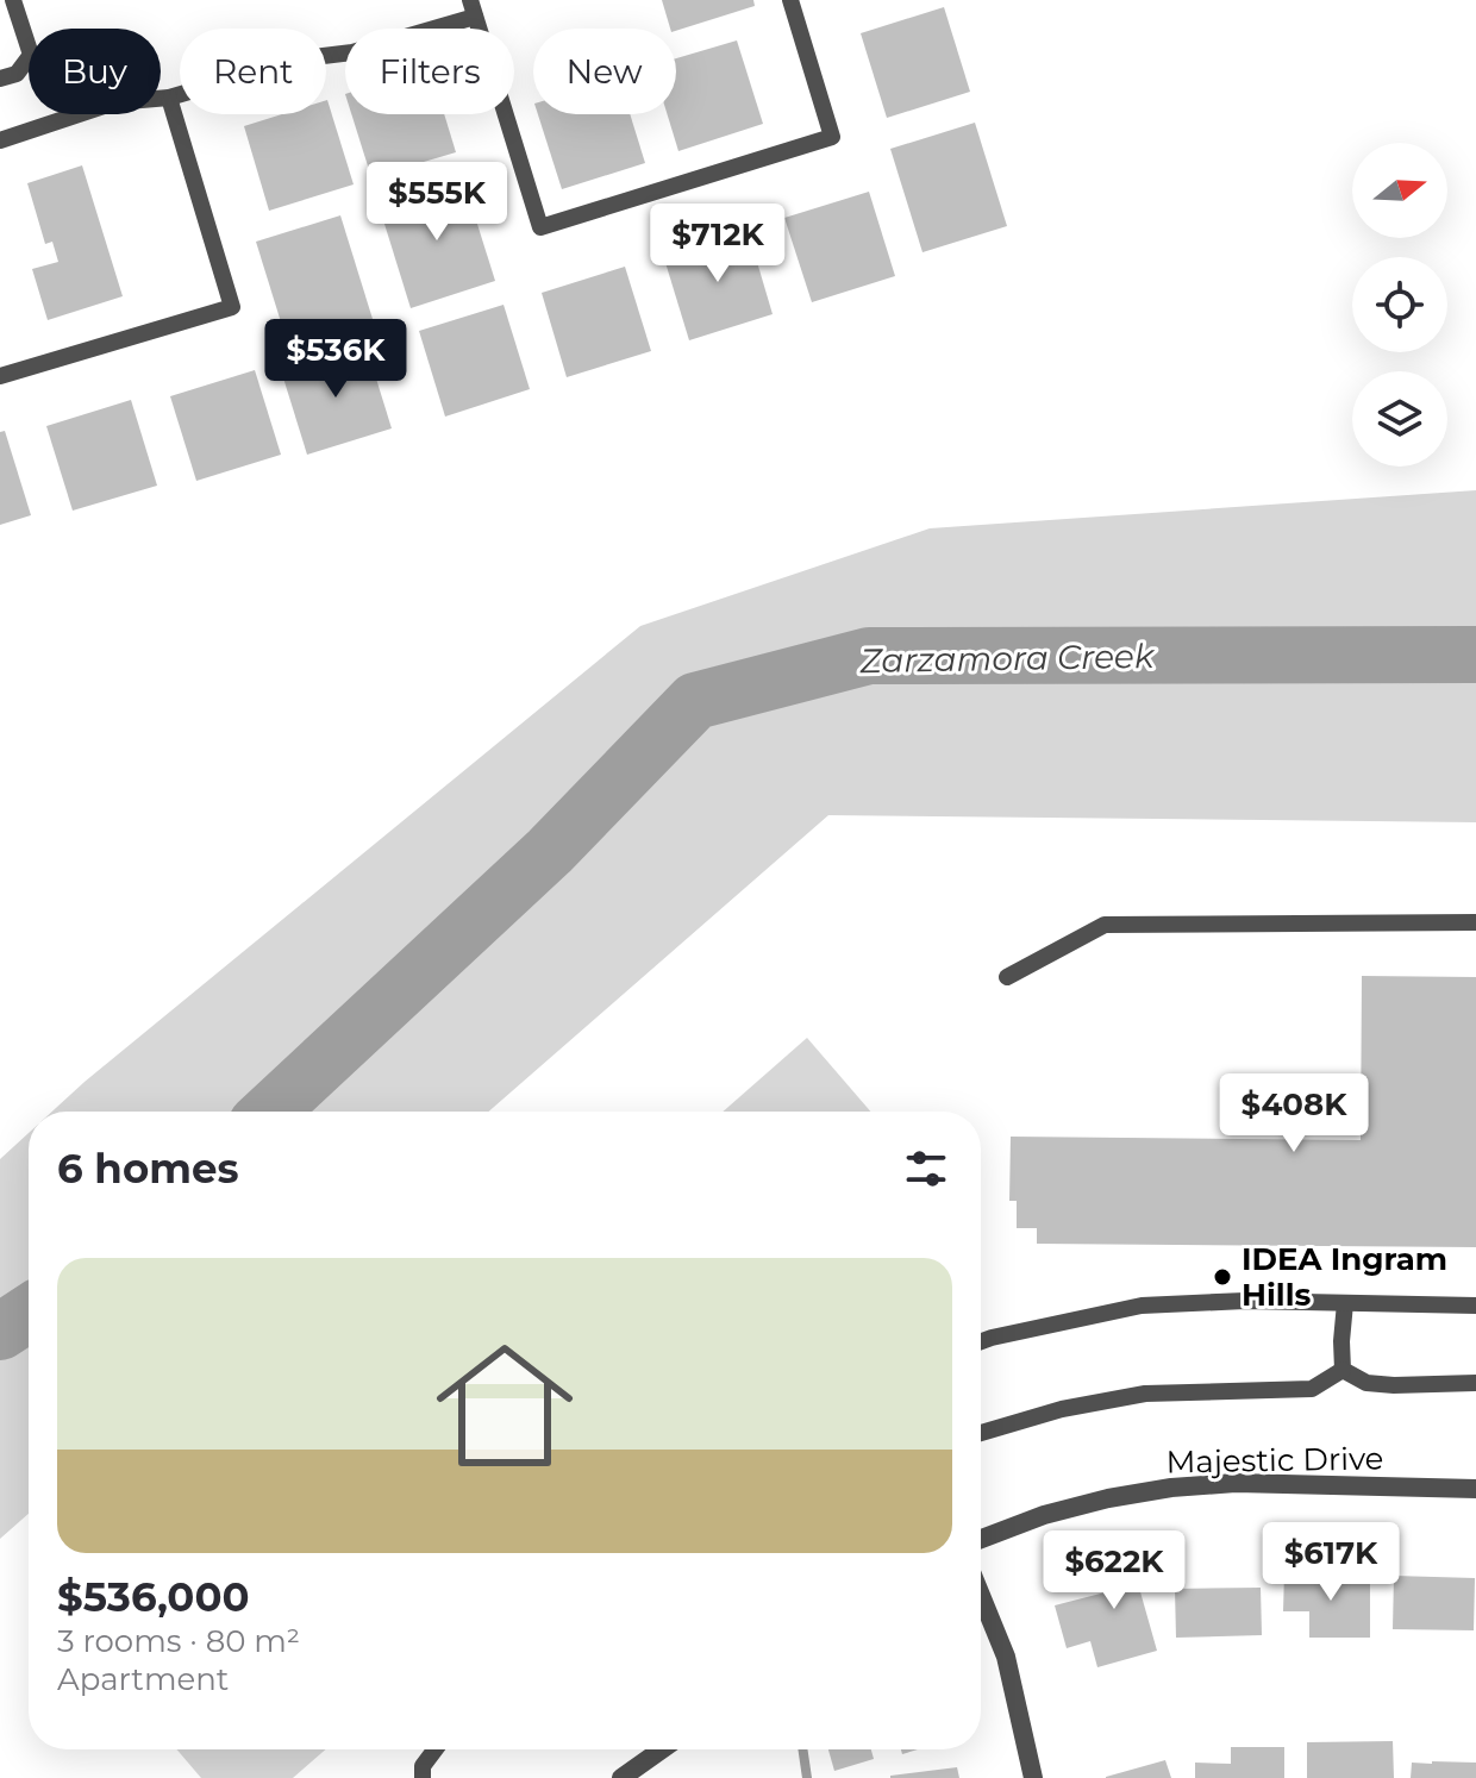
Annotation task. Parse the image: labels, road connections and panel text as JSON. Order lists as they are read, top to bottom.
{
  "streets": {
    "street": ["Majestic Drive"]
  },
  "water": ["Zarzamora Creek"],
  "places": ["IDEA Ingram Hills"],
  "north": "right",
  "page": {
    "chip": [
      "Buy",
      "Rent",
      "Filters",
      "New"
    ],
    "price": [
      "$555K",
      "$712K",
      "$536K",
      "$408K",
      "$617K",
      "$622K"
    ],
    "heading": "6 homes",
    "list": [
      {
        "name": "$536,000",
        "note": "3 rooms · 80 m² · Apartment"
      }
    ]
  }
}
